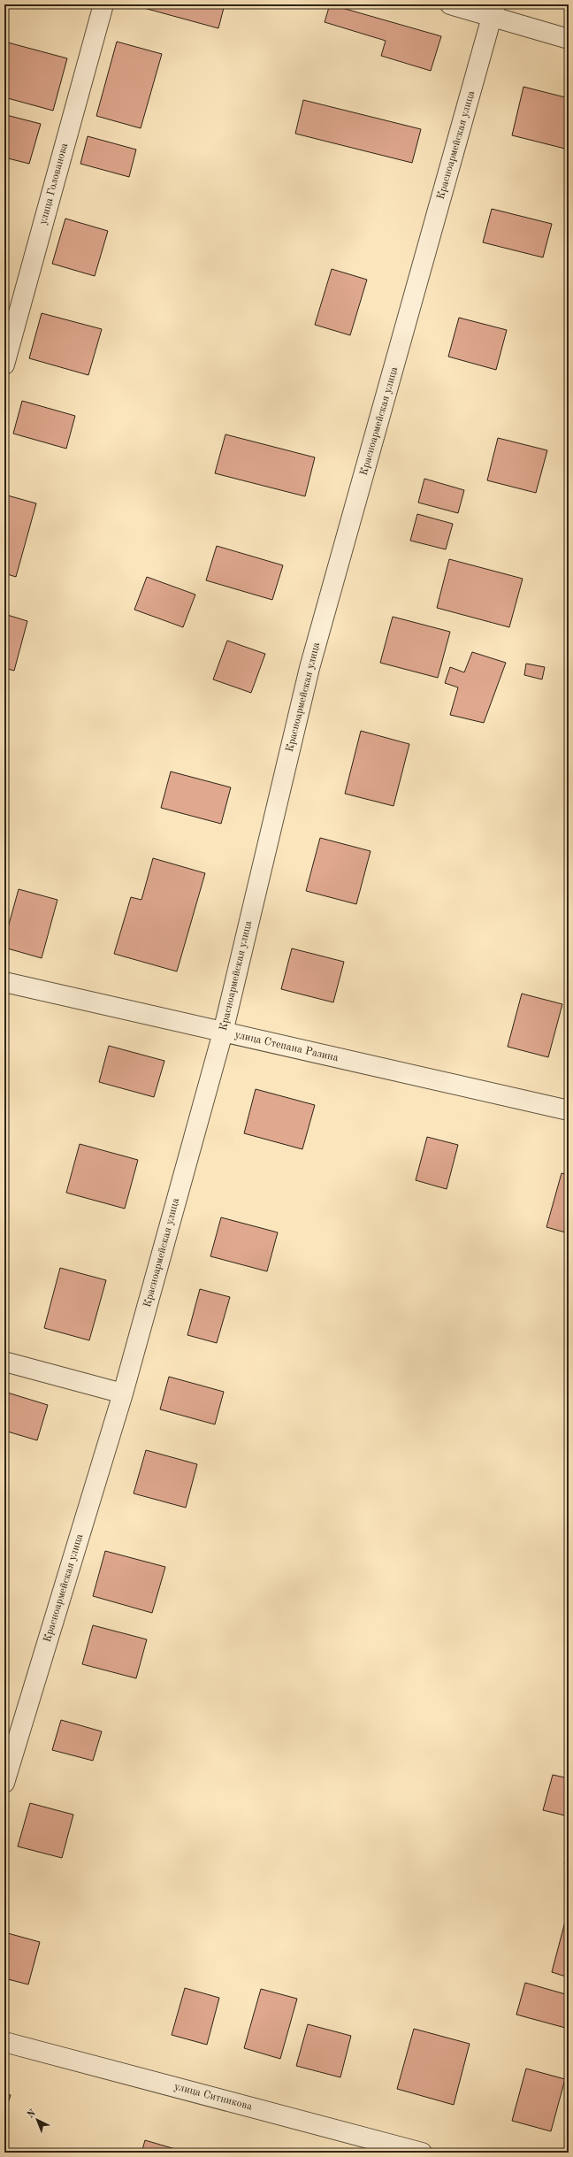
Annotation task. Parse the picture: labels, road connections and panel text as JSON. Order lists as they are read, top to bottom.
{
  "streets": {
    "street": [
      "Красноармейская улица",
      "улица Голованова",
      "улица Степана Разина",
      "улица Ситникова"
    ]
  },
  "crossings": [
    ["Красноармейская улица", "улица Степана Разина"]
  ],
  "north": "top left"
}
